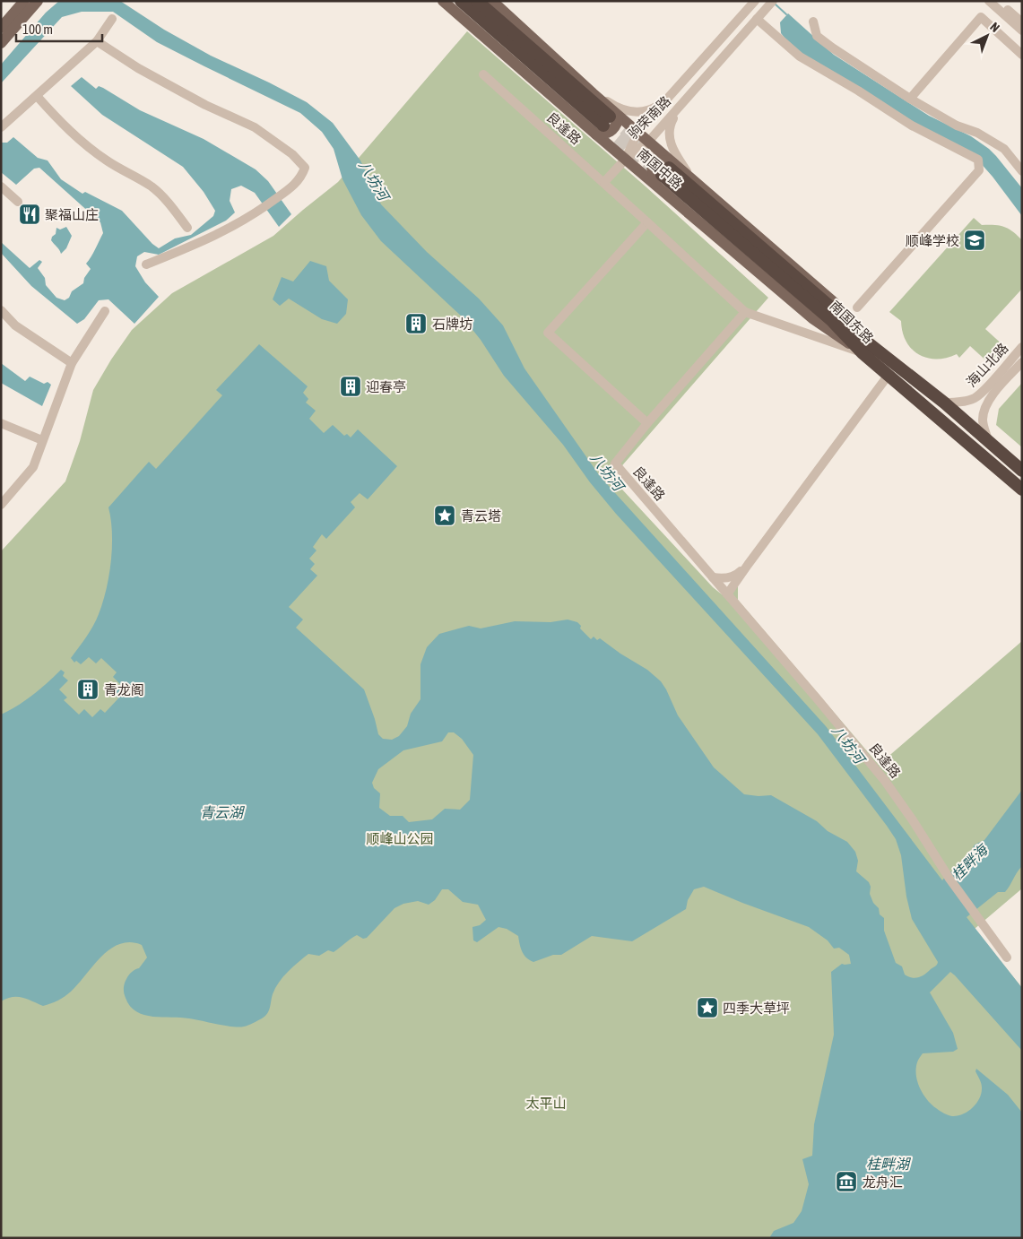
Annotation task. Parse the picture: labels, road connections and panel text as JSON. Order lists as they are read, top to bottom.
{
  "streets": {
    "highway": ["南国中路", "南国东路"],
    "street": ["驹荣南路", "良逢路", "海山北路"]
  },
  "crossings": [
    ["驹荣南路", "南国中路"],
    ["南国中路", "南国东路"],
    ["南国东路", "海山北路"]
  ],
  "water": [
    "八坊河",
    "青云湖",
    "桂畔海",
    "桂畔湖"
  ],
  "parks": ["顺峰山公园", "太平山"],
  "places": {
    "restaurant": ["聚福山庄"],
    "school or university": ["顺峰学校"],
    "building": ["石牌坊", "迎春亭", "青龙阁"],
    "place": ["青云塔", "四季大草坪"],
    "museum": ["龙舟汇"]
  },
  "scale_bar": "100 m",
  "north": "top right"
}
